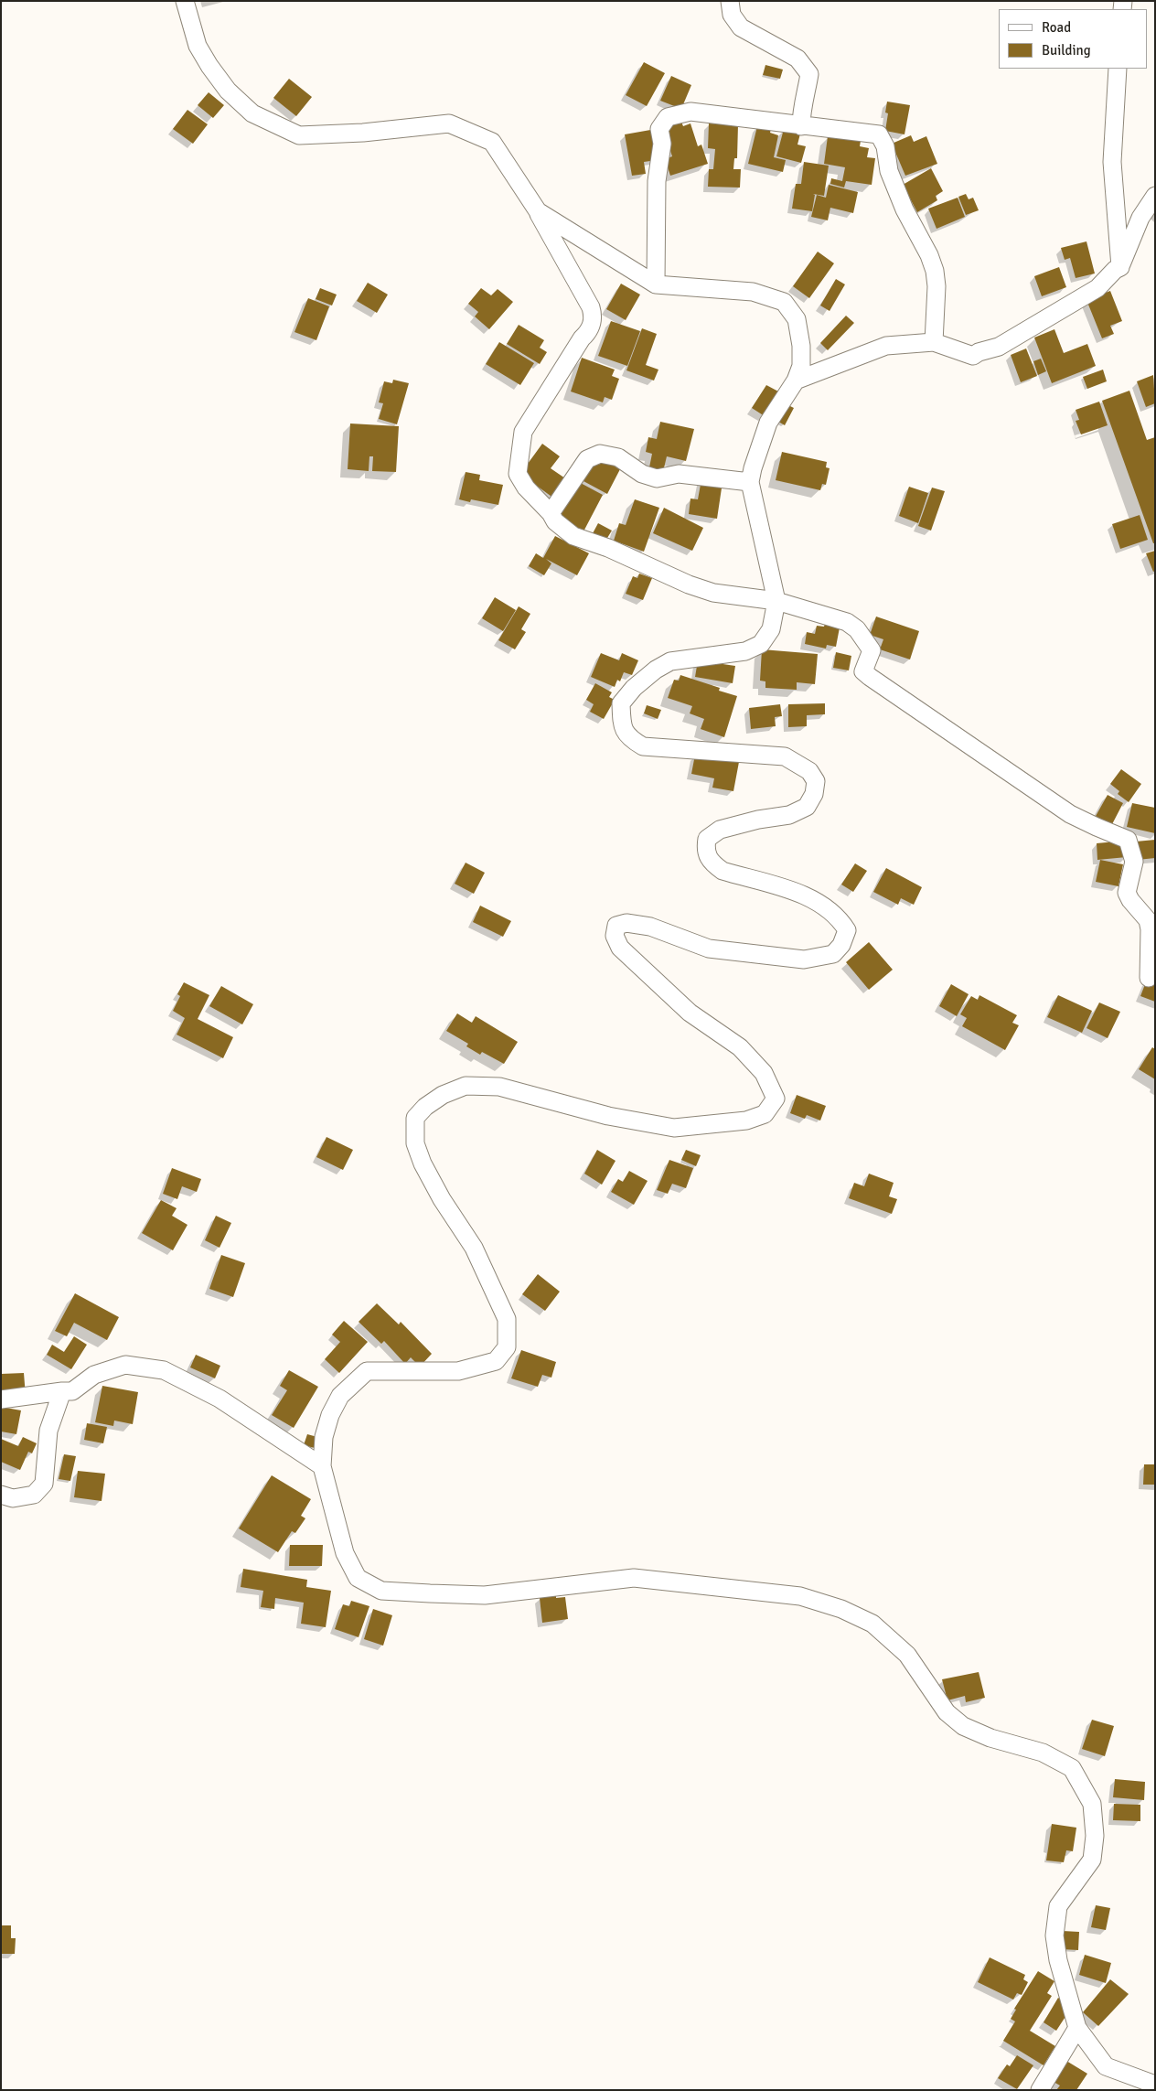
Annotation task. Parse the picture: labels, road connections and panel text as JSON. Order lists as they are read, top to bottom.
{
  "legend": ["Road", "Building"]
}
